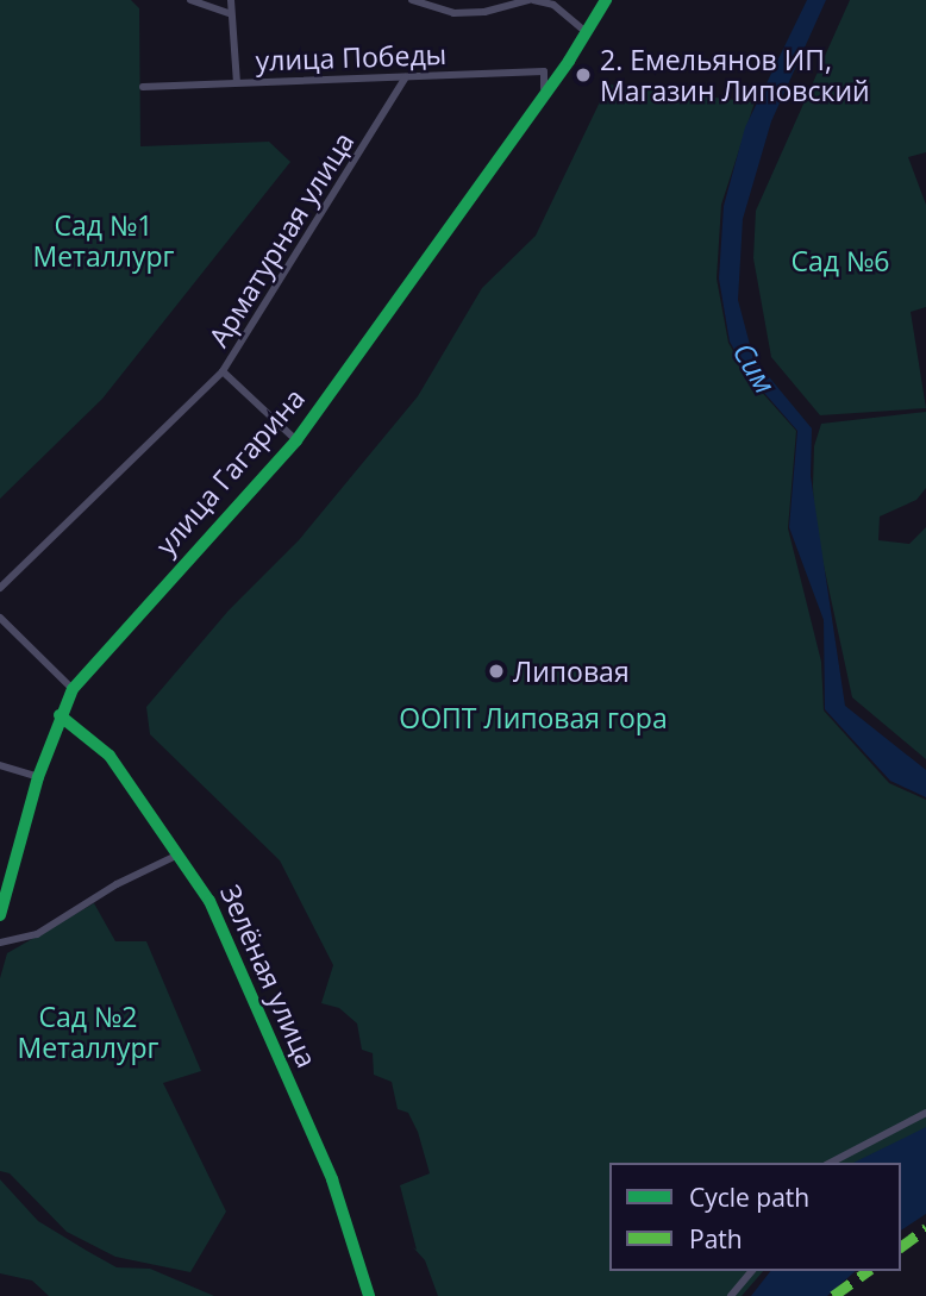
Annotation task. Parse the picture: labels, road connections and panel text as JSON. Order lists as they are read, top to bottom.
{
  "streets": {
    "street": [
      "улица Победы",
      "Арматурная улица",
      "улица Гагарина",
      "Зелёная улица"
    ]
  },
  "crossings": [
    ["улица Победы", "Арматурная улица"],
    ["улица Победы", "улица Гагарина"],
    ["улица Гагарина", "Зелёная улица"]
  ],
  "water": ["Сим"],
  "parks": [
    "Сад №1 Металлург",
    "Сад №6",
    "ООПТ Липовая гора",
    "Сад №2 Металлург"
  ],
  "places": ["2. Емельянов ИП, Магазин Липовский", "Липовая"],
  "legend": ["Cycle path", "Path"]
}
